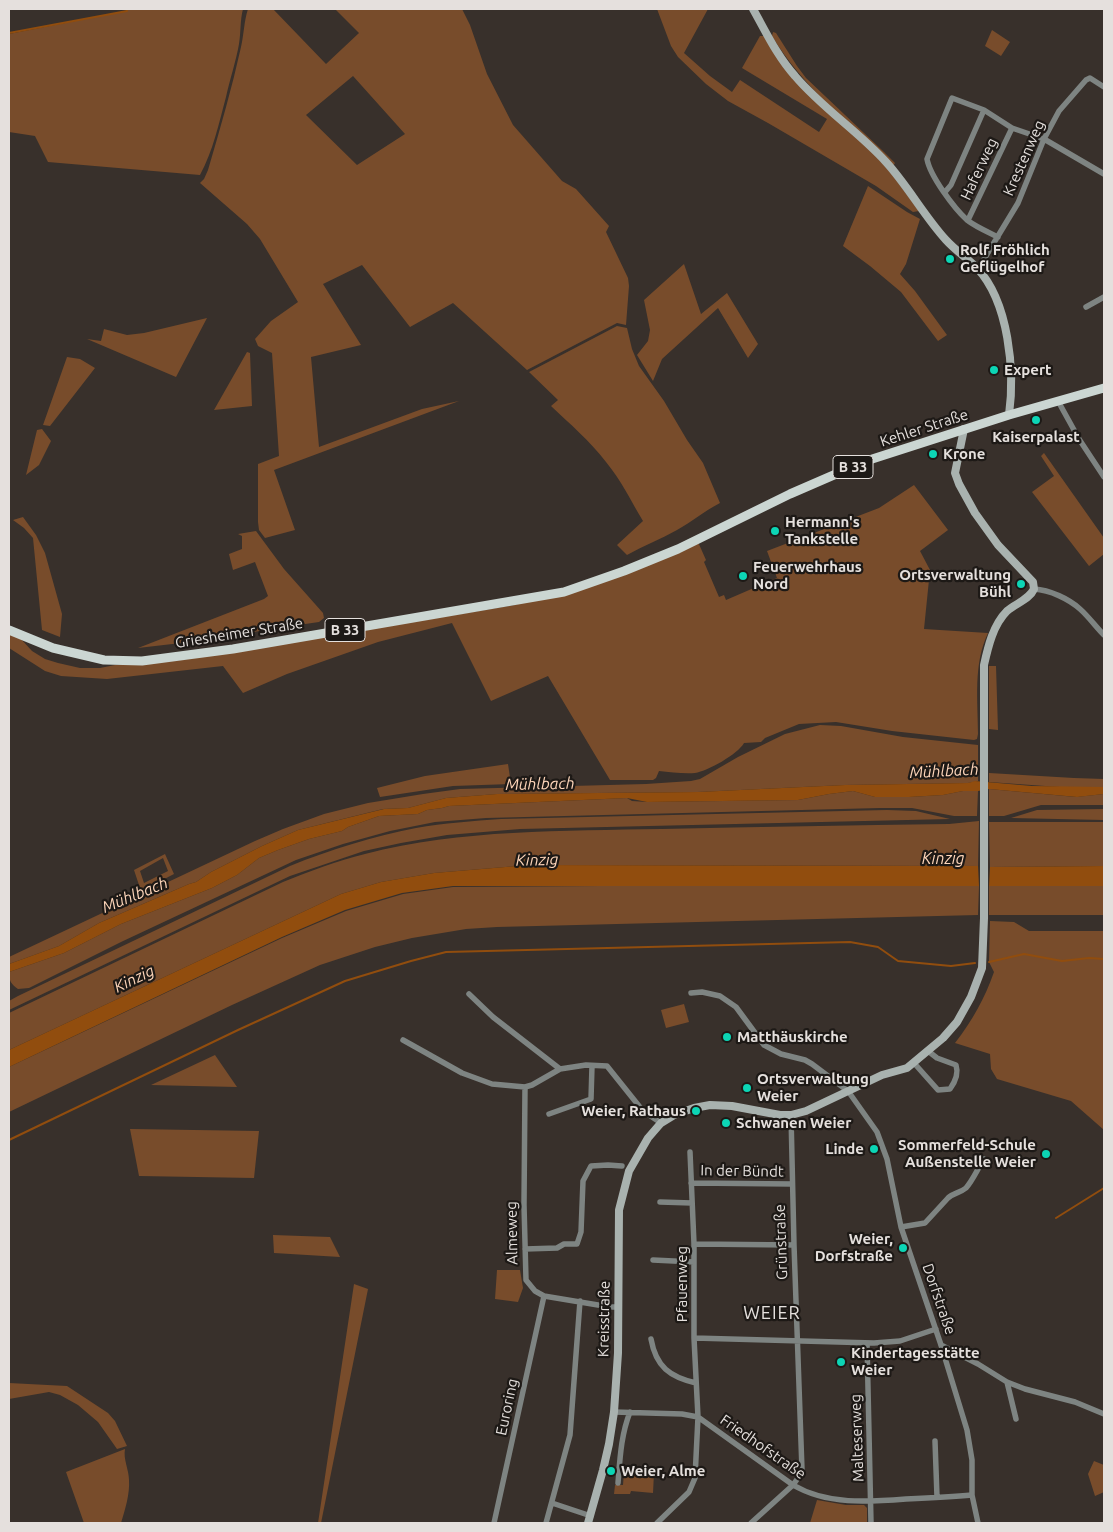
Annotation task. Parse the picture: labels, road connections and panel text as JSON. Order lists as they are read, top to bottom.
{
  "streets": {
    "main road": ["Kehler Straße", "B 33", "Griesheimer Straße"],
    "street": [
      "Krestenweg",
      "Haferweg",
      "In der Bündt",
      "Almeweg",
      "Grünstraße",
      "Pfauenweg",
      "Dorfstraße",
      "Kreisstraße",
      "Euroring",
      "Malteserweg",
      "Friedhofstraße"
    ]
  },
  "crossings": [
    ["Kehler Straße", "Griesheimer Straße"],
    ["In der Bündt", "Grünstraße"],
    ["In der Bündt", "Pfauenweg"],
    ["Almeweg", "Euroring"],
    ["Grünstraße", "Friedhofstraße"],
    ["Pfauenweg", "Friedhofstraße"],
    ["Dorfstraße", "Friedhofstraße"],
    ["Kreisstraße", "Friedhofstraße"],
    ["Malteserweg", "Friedhofstraße"]
  ],
  "districts": ["WEIER"],
  "water": ["Mühlbach", "Kinzig"],
  "places": [
    "Rolf Fröhlich Geflügelhof",
    "Expert",
    "Kaiserpalast",
    "Krone",
    "Hermann's Tankstelle",
    "Feuerwehrhaus Nord",
    "Ortsverwaltung Bühl",
    "Matthäuskirche",
    "Ortsverwaltung Weier",
    "Weier, Rathaus",
    "Schwanen Weier",
    "Linde",
    "Sommerfeld-Schule Außenstelle Weier",
    "Weier, Dorfstraße",
    "Kindertagesstätte Weier",
    "Weier, Alme"
  ]
}
